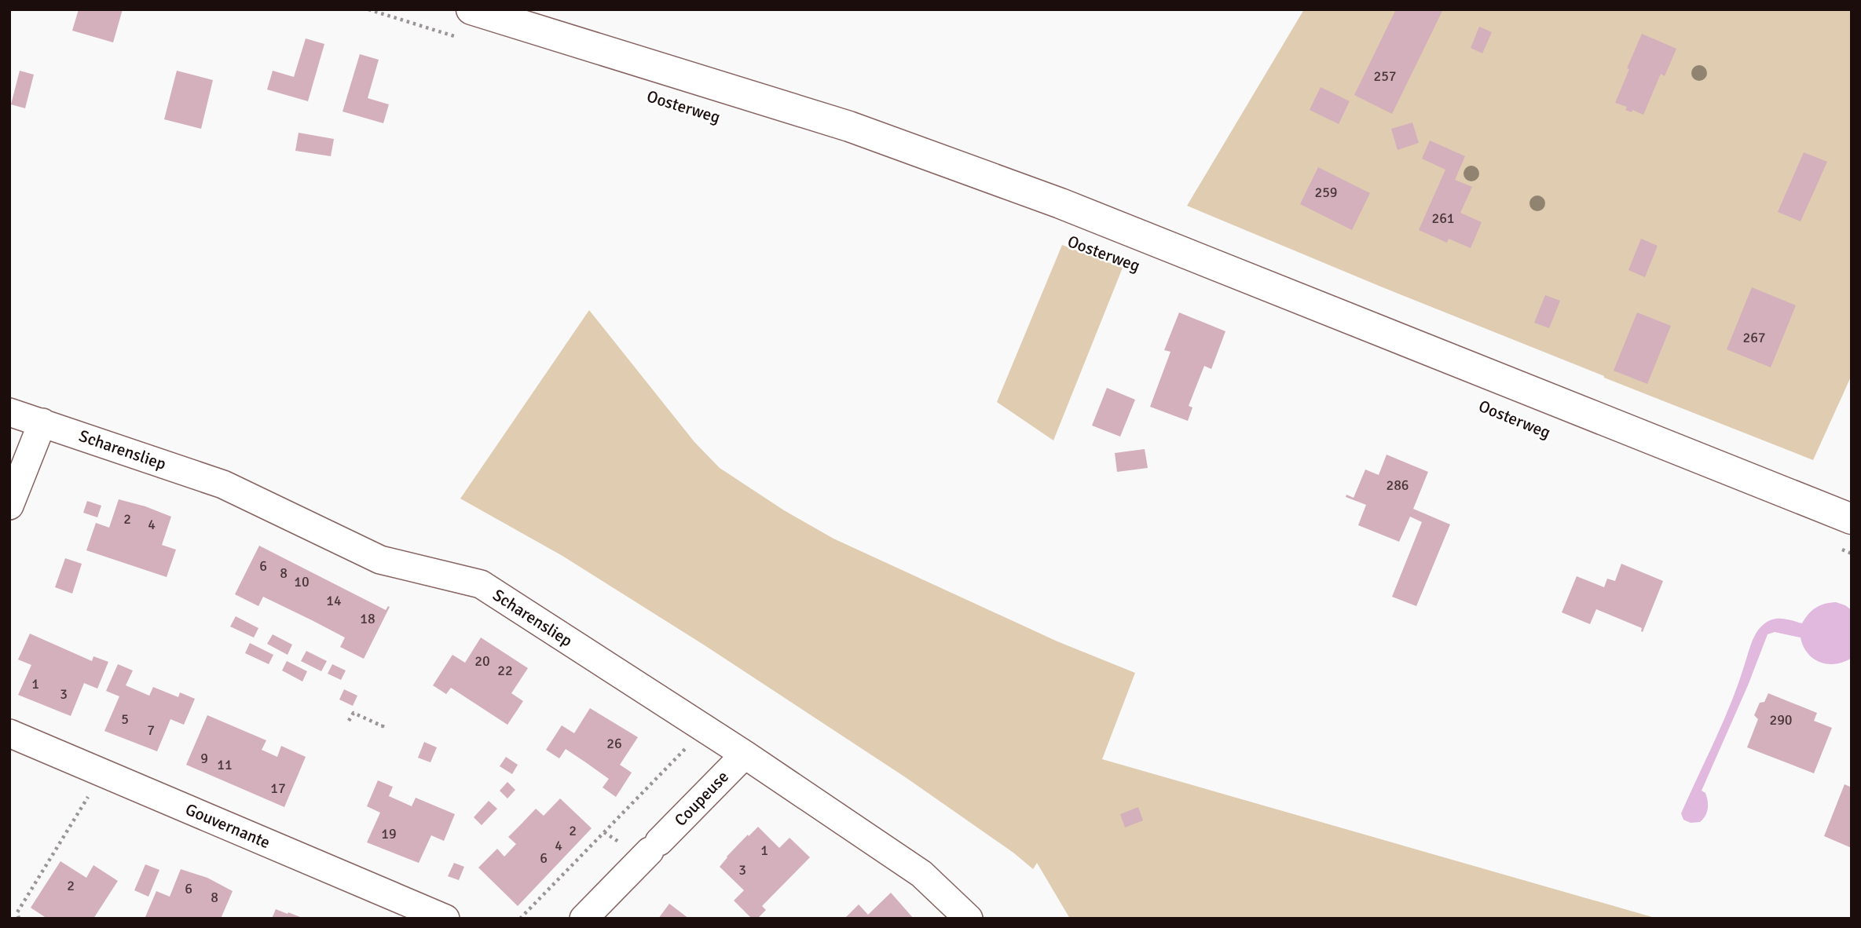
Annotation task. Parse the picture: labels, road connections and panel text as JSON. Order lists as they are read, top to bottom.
{
  "streets": {
    "street": [
      "Oosterweg",
      "Scharensliep",
      "Coupeuse",
      "Gouvernante"
    ]
  },
  "crossings": [
    ["Scharensliep", "Coupeuse"]
  ],
  "house_numbers": [
    "257",
    "259",
    "261",
    "267",
    "286",
    "2",
    "4",
    "6",
    "8",
    "10",
    "14",
    "18",
    "20",
    "22",
    "1",
    "3",
    "5",
    "290",
    "7",
    "26",
    "9",
    "11",
    "17",
    "2",
    "19",
    "4",
    "1",
    "6",
    "3",
    "2",
    "6",
    "8"
  ]
}
